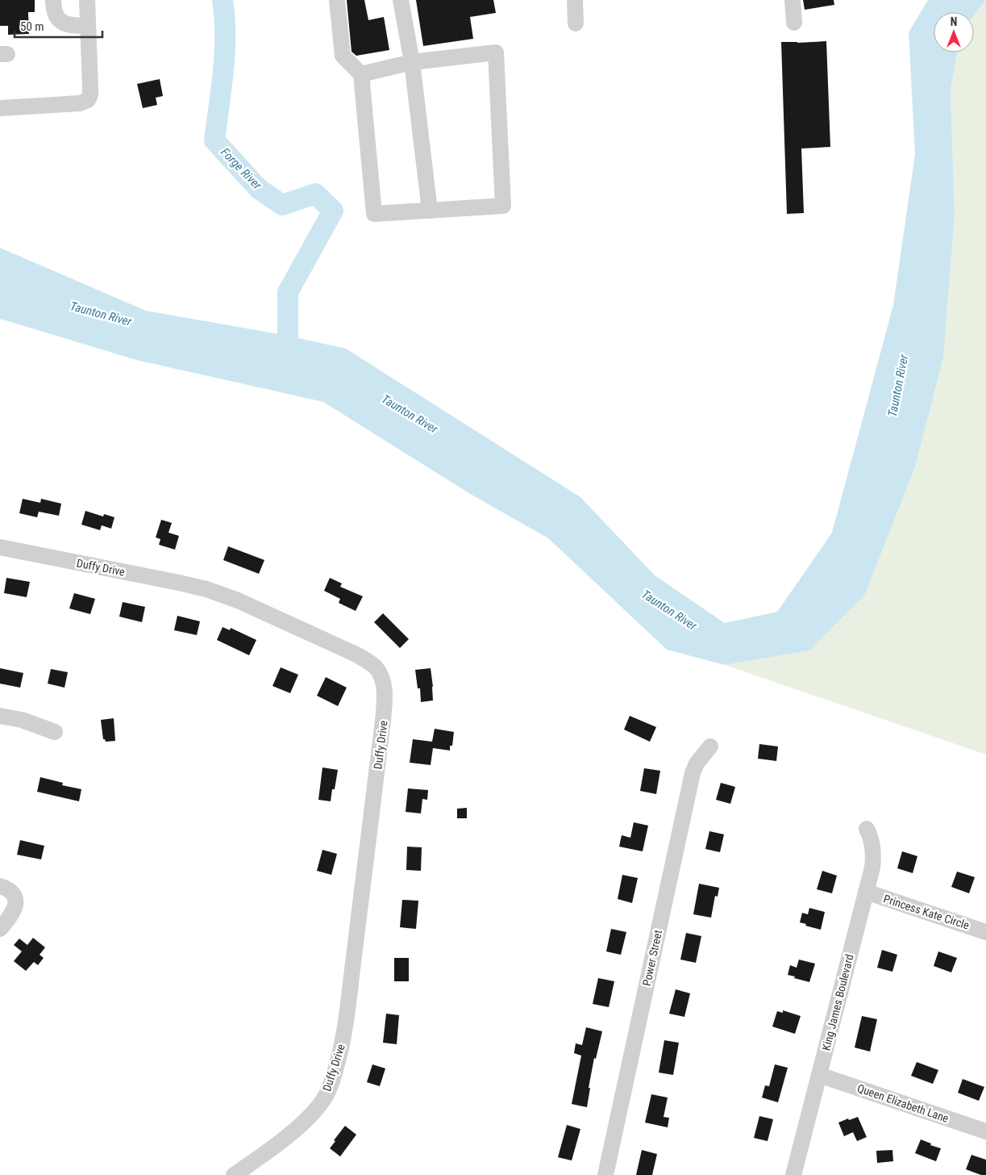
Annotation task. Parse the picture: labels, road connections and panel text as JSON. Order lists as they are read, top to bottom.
{
  "streets": {
    "street": [
      "Duffy Drive",
      "Princess Kate Circle",
      "Power Street",
      "King James Boulevard",
      "Queen Elizabeth Lane"
    ]
  },
  "crossings": [
    ["Princess Kate Circle", "King James Boulevard"],
    ["King James Boulevard", "Queen Elizabeth Lane"]
  ],
  "water": ["Forge River", "Taunton River"],
  "scale_bar": "50 m",
  "north": "top"
}
